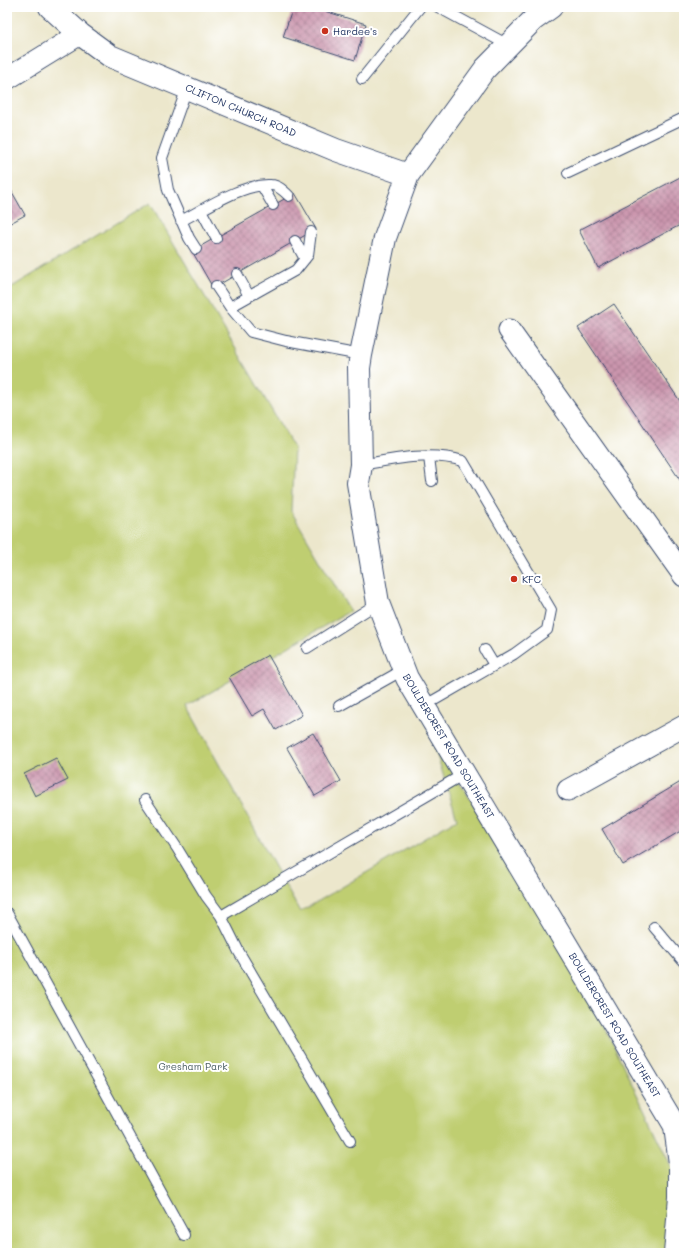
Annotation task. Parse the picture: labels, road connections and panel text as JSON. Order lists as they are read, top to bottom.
{
  "streets": {
    "street": ["CLIFTON CHURCH ROAD", "BOULDERCREST ROAD SOUTHEAST"]
  },
  "crossings": [
    ["CLIFTON CHURCH ROAD", "BOULDERCREST ROAD SOUTHEAST"]
  ],
  "parks": ["Gresham Park"],
  "places": ["Hardee's", "KFC"]
}
